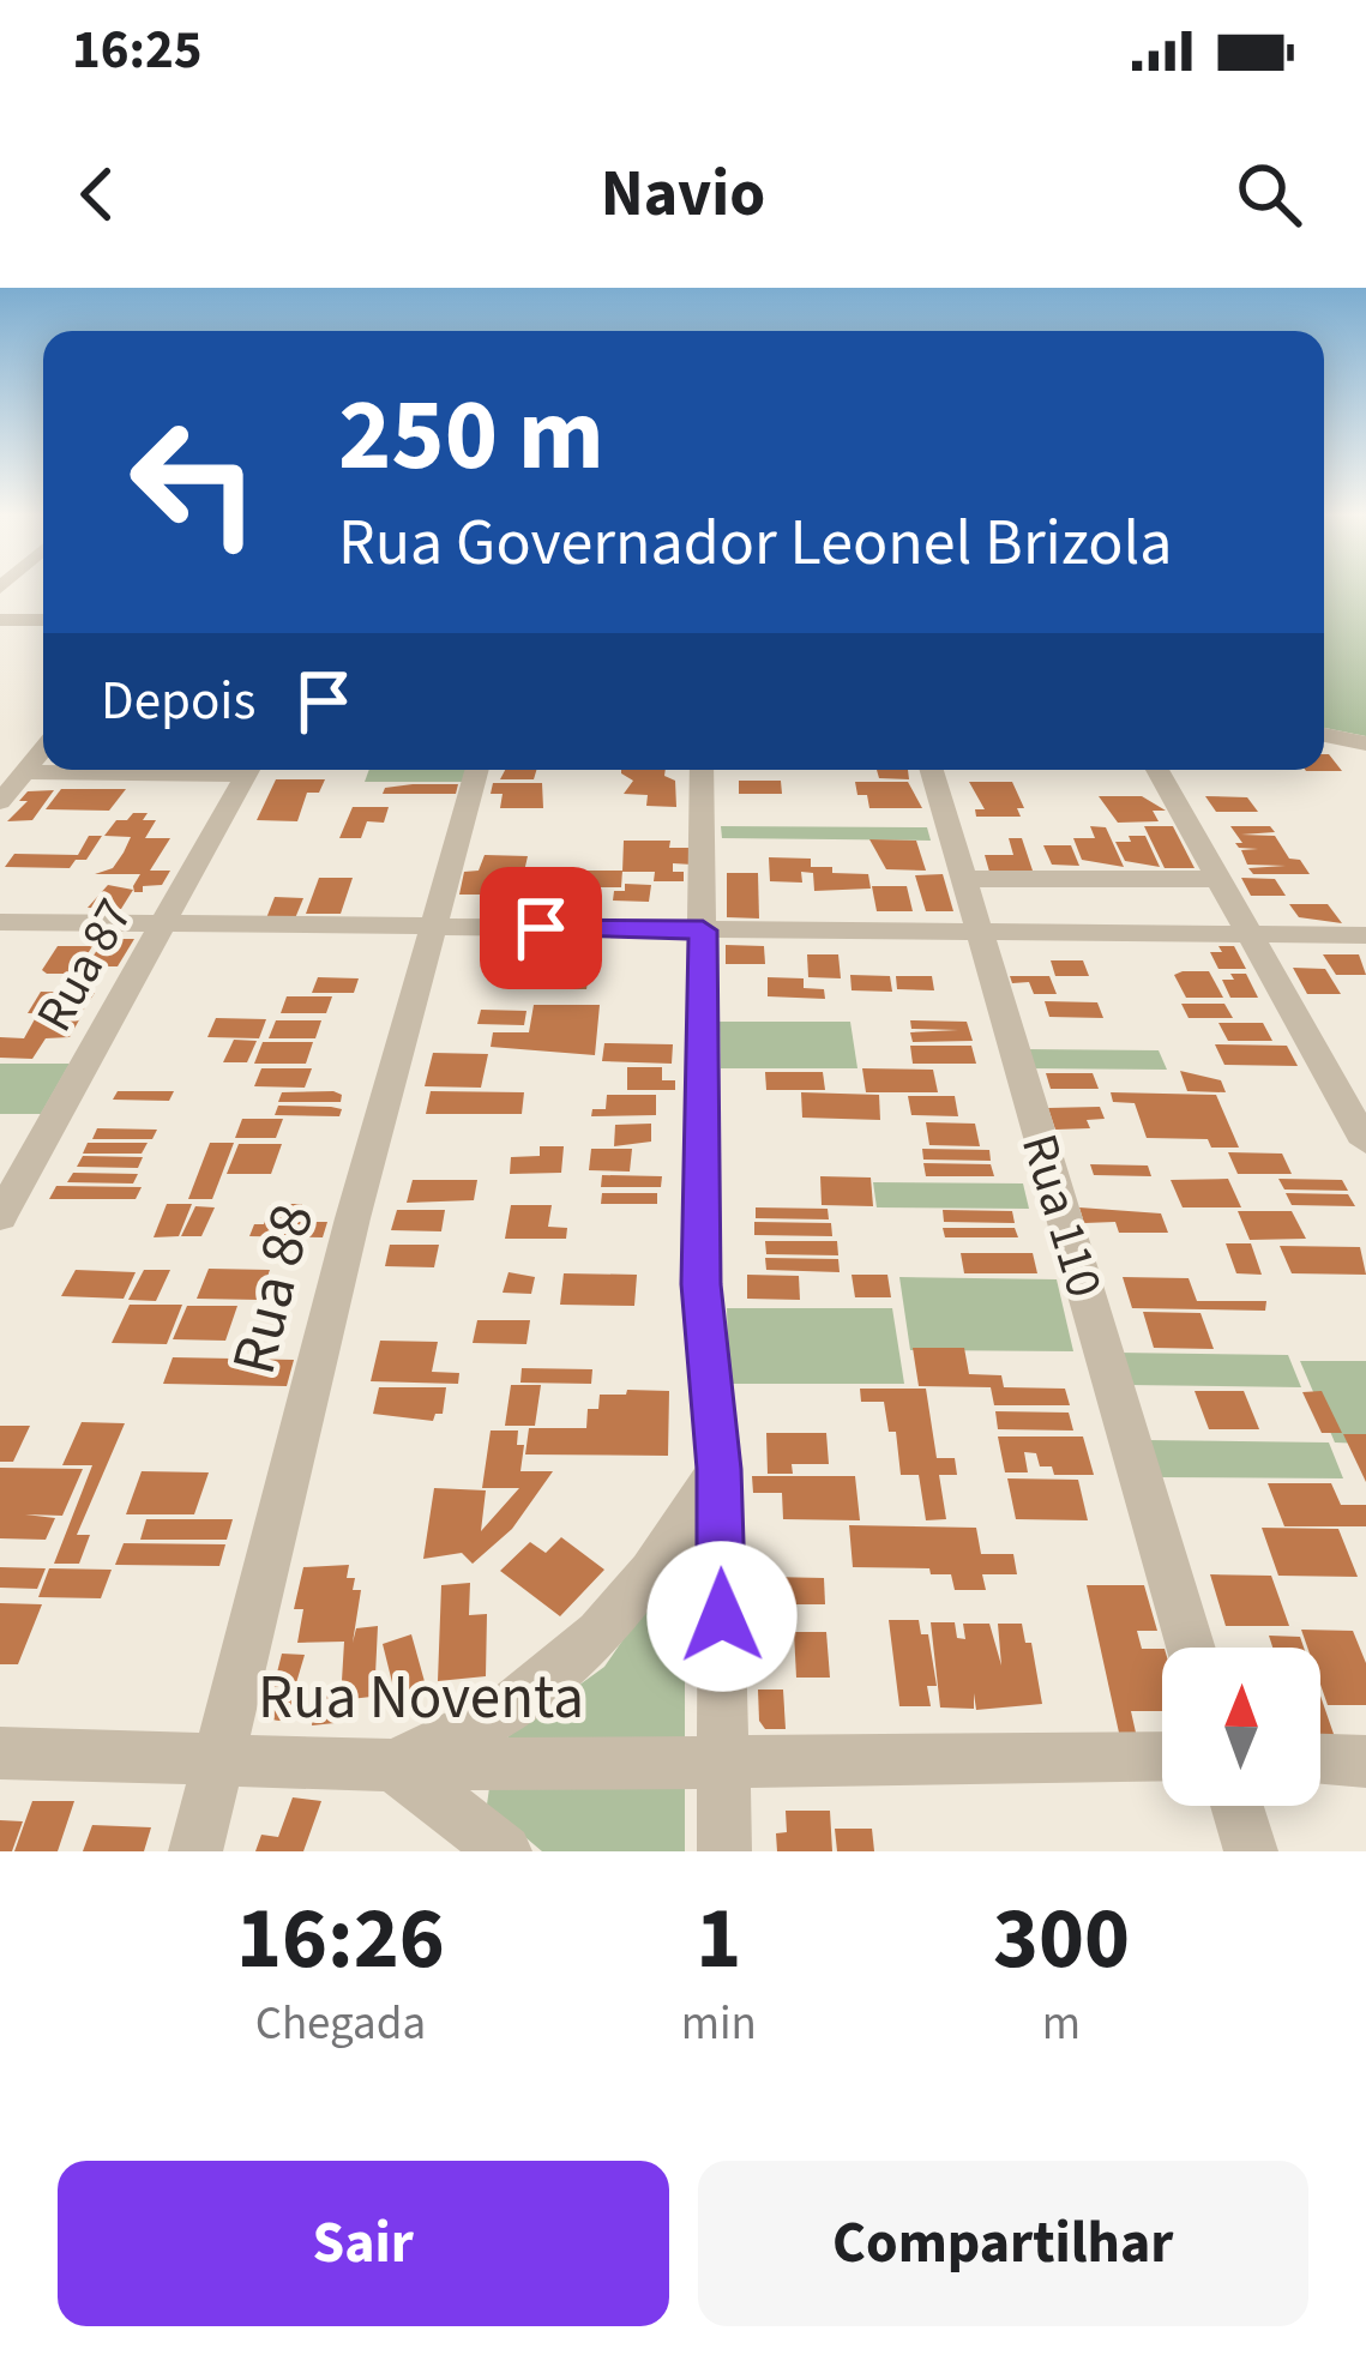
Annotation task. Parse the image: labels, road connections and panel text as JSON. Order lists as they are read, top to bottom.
{
  "streets": {
    "street": [
      "Rua 87",
      "Rua 110",
      "Rua 88",
      "Rua Noventa"
    ]
  },
  "crossings": [
    ["Rua 88", "Rua Noventa"]
  ],
  "north": "top",
  "page": {
    "status": "16:25",
    "header": "Navio",
    "turn": ["250 m", "Rua Governador Leonel Brizola"],
    "then": "Depois",
    "eta": [
      "16:26",
      "Chegada",
      "1",
      "min",
      "300",
      "m"
    ],
    "buttons": ["Sair", "Compartilhar"]
  }
}
